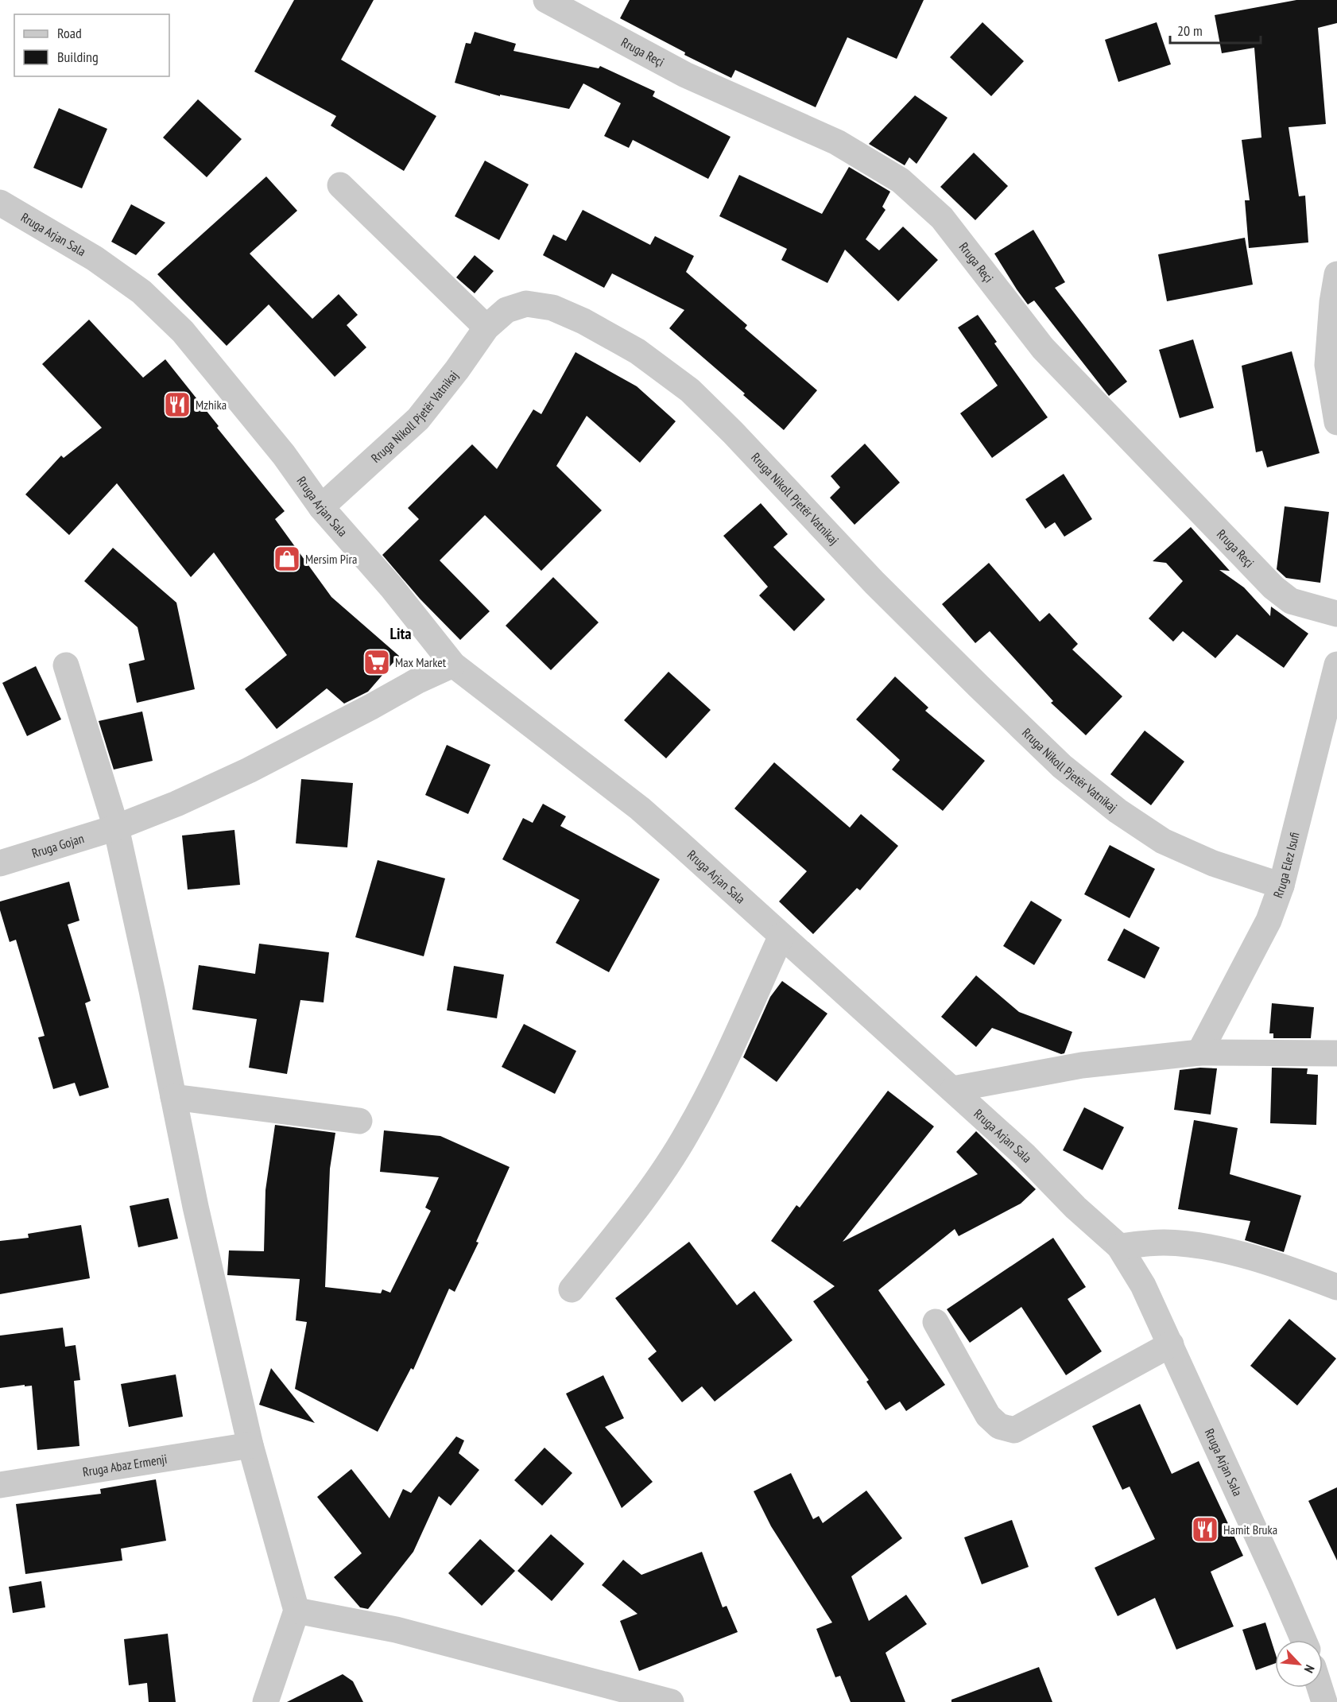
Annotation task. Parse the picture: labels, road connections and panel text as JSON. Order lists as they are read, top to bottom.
{
  "streets": {
    "street": [
      "Rruga Reçi",
      "Rruga Arjan Sala",
      "Rruga Nikoll Pjetër Vatnikaj",
      "Rruga Gojan",
      "Rruga Elez Isufi",
      "Rruga Abaz Ermenji"
    ]
  },
  "crossings": [
    ["Rruga Arjan Sala", "Rruga Nikoll Pjetër Vatnikaj"],
    ["Rruga Arjan Sala", "Rruga Gojan"],
    ["Rruga Nikoll Pjetër Vatnikaj", "Rruga Elez Isufi"]
  ],
  "districts": ["Lita"],
  "places": {
    "restaurant": ["Mzhika", "Hamit Bruka"],
    "shop": ["Mersim Pira"],
    "supermarket": ["Max Market"]
  },
  "legend": ["Road", "Building"],
  "scale_bar": "20 m",
  "north": "bottom right"
}
